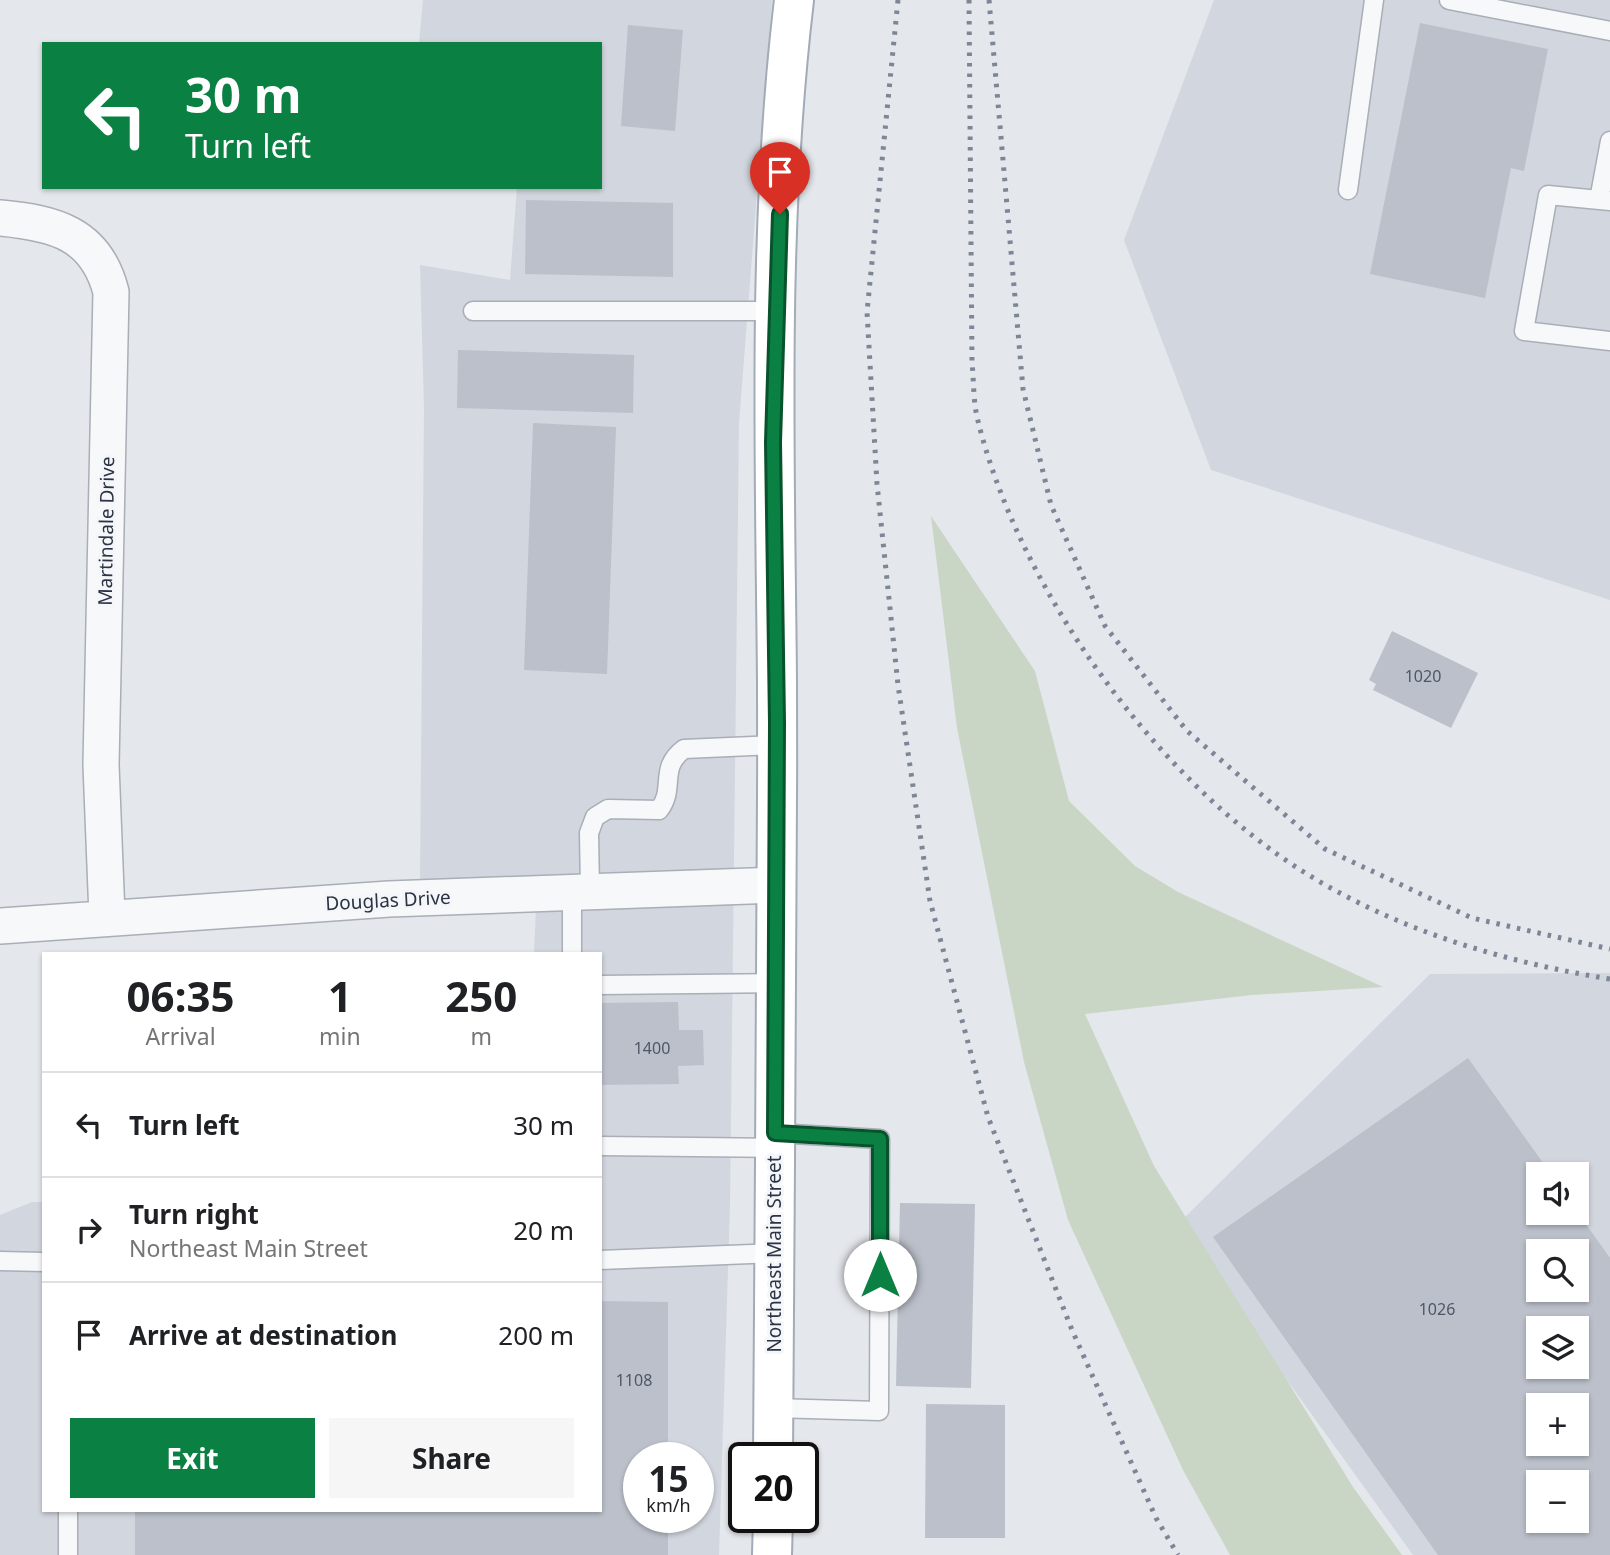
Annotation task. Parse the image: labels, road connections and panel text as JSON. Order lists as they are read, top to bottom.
{
  "streets": {
    "main road": ["Northeast Main Street"],
    "street": ["Martindale Drive", "Douglas Drive"]
  },
  "crossings": [
    ["Martindale Drive", "Douglas Drive"],
    ["Douglas Drive", "Northeast Main Street"]
  ],
  "house_numbers": [
    "1020",
    "1400",
    "1026",
    "1108"
  ],
  "page": {
    "turn": ["30 m", "Turn left"],
    "eta": [
      "06:35",
      "Arrival",
      "1",
      "min",
      "250",
      "m"
    ],
    "list": [
      {
        "name": "Turn left",
        "value": "30 m"
      },
      {
        "name": "Turn right",
        "note": "Northeast Main Street",
        "value": "20 m"
      },
      {
        "name": "Arrive at destination",
        "value": "200 m"
      }
    ],
    "map_buttons": ["+", "−"],
    "buttons": ["Exit", "Share"],
    "speed": "15 km/h",
    "limit": "20"
  }
}
